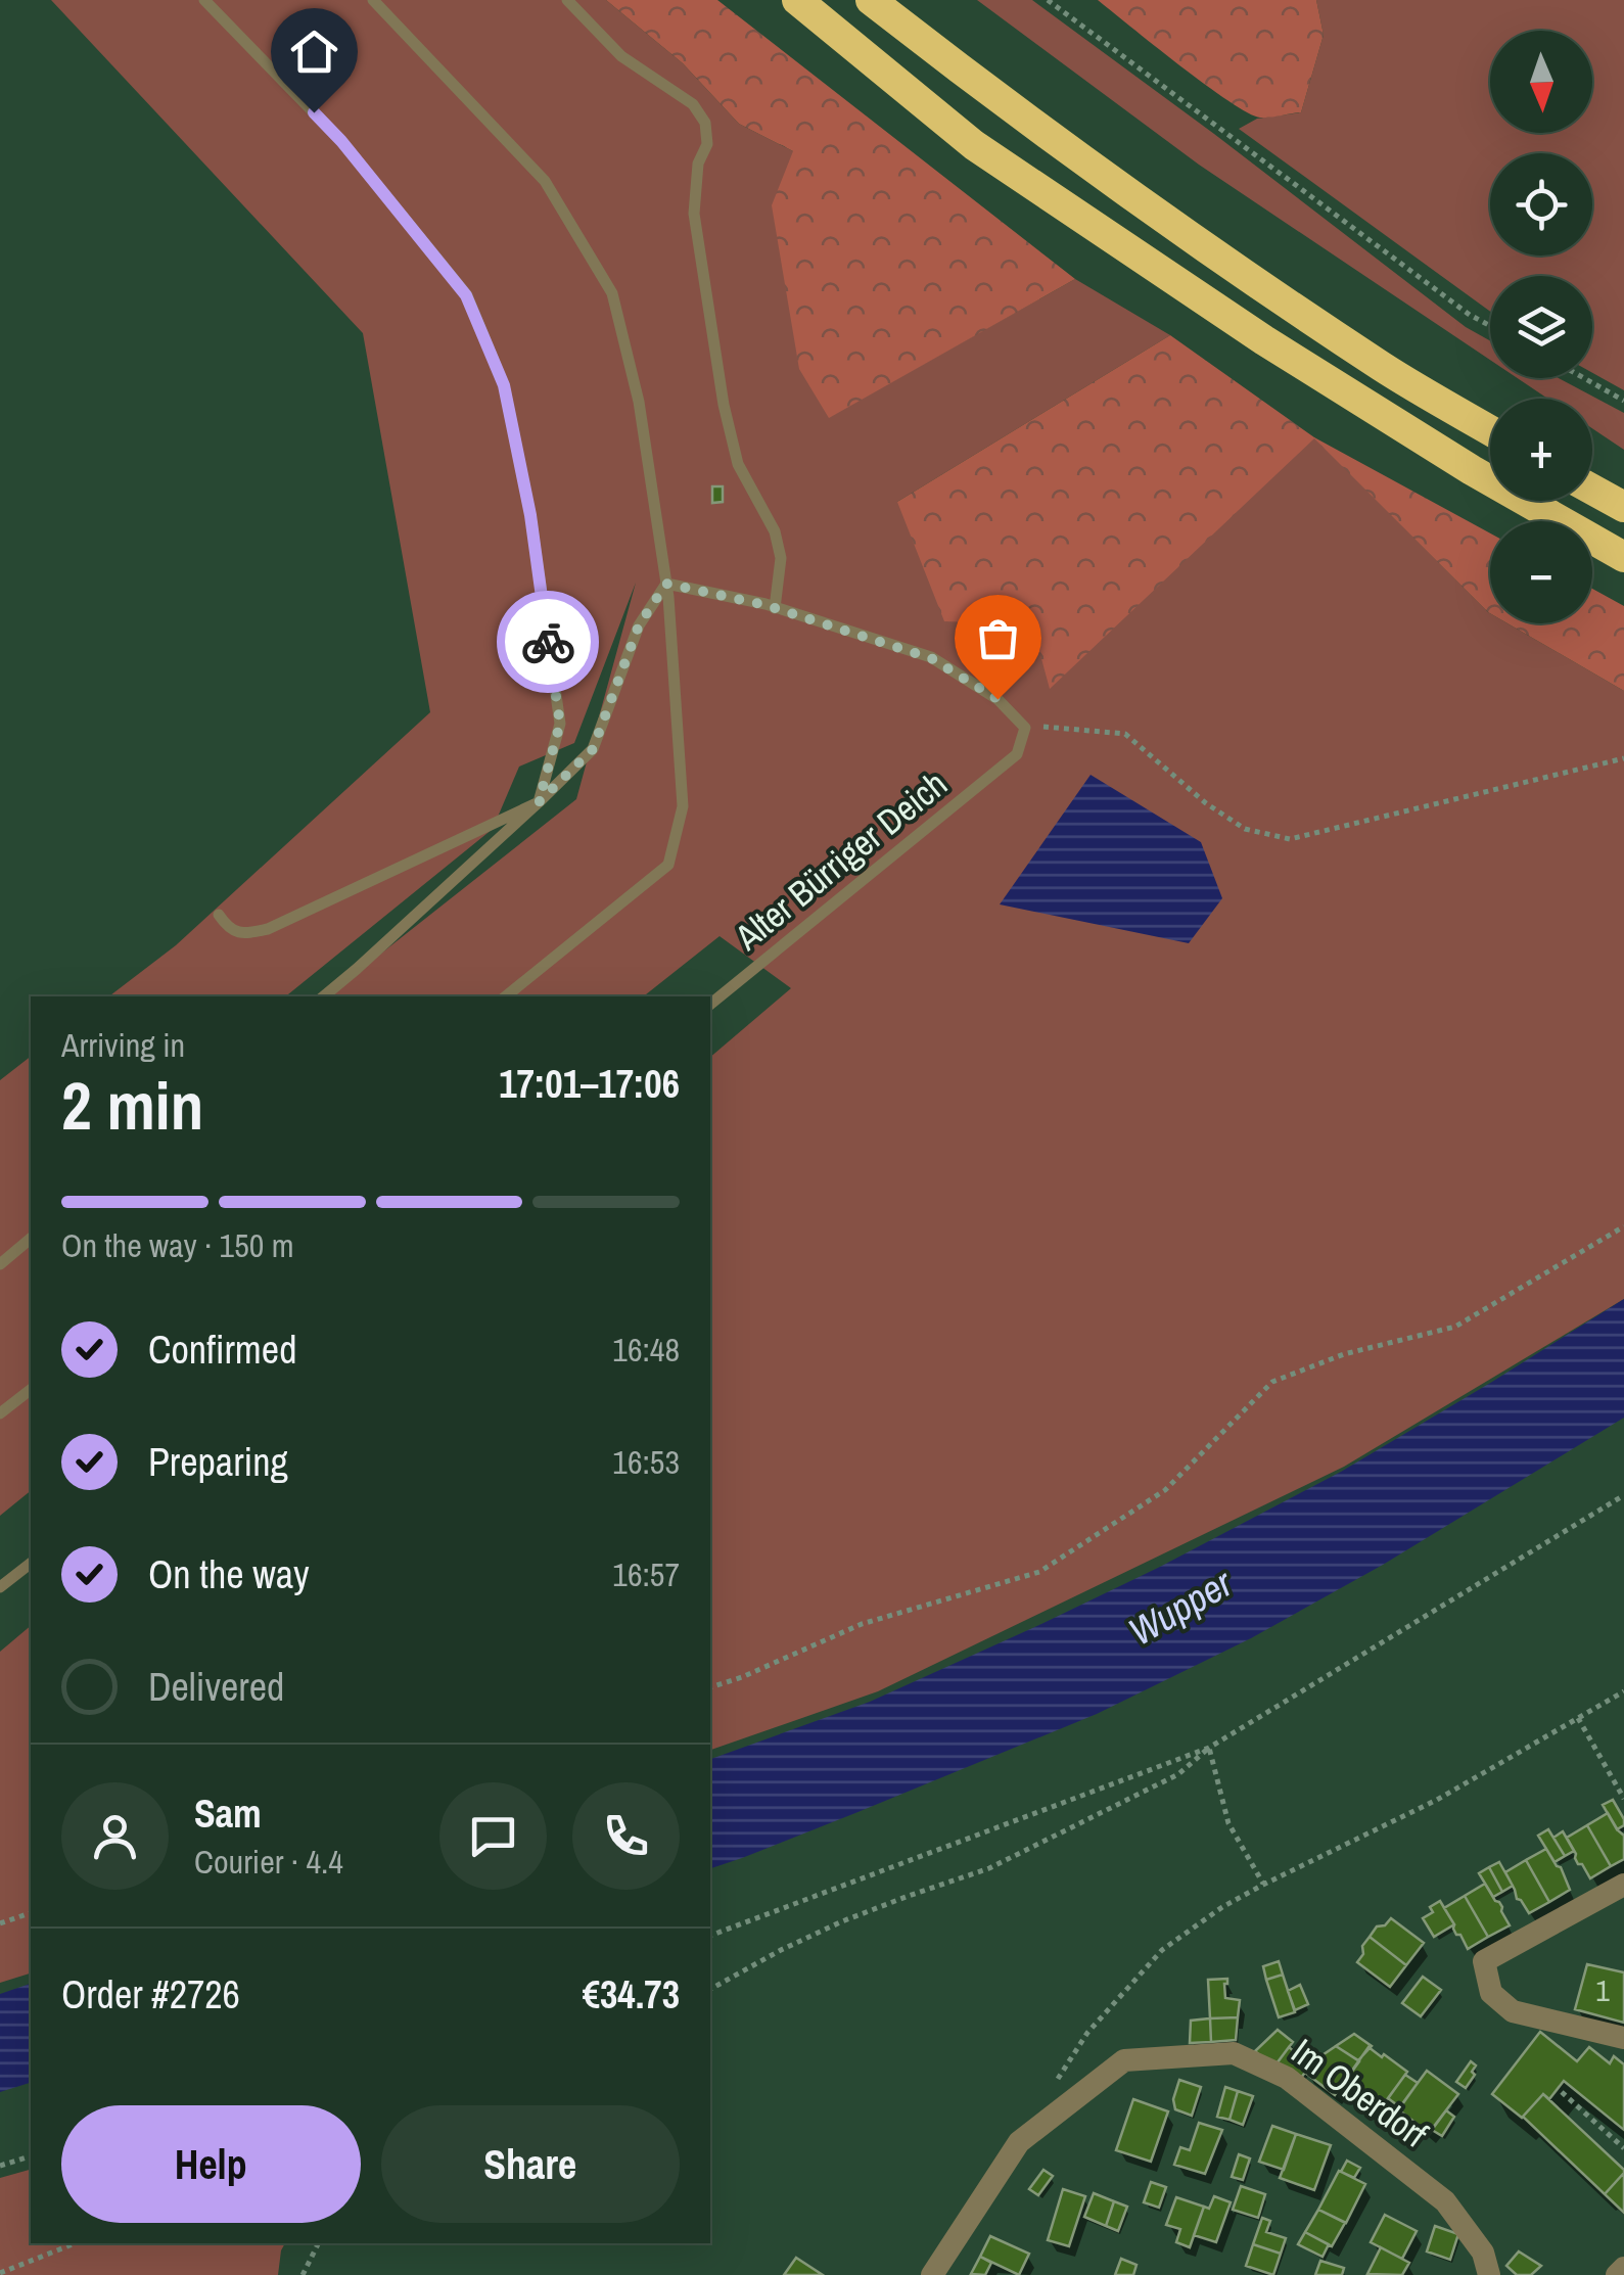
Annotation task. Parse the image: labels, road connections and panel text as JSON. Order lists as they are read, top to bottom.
{
  "streets": {
    "street": ["Im Oberdorf"],
    "lane": ["Alter Bürriger Deich"]
  },
  "water": ["Wupper"],
  "house_numbers": ["1"],
  "north": "bottom",
  "page": {
    "map_buttons": ["+", "−"],
    "heading": ["2 min", "Arriving in", "17:01–17:06"],
    "panel": [
      "Sam",
      "Courier · 4.4",
      "Order #2726",
      "€34.73"
    ],
    "bar": "On the way · 150 m",
    "list": [
      ["Confirmed", "16:48"],
      ["Preparing", "16:53"],
      ["On the way", "16:57"],
      "Delivered"
    ],
    "buttons": ["Help", "Share"]
  }
}
